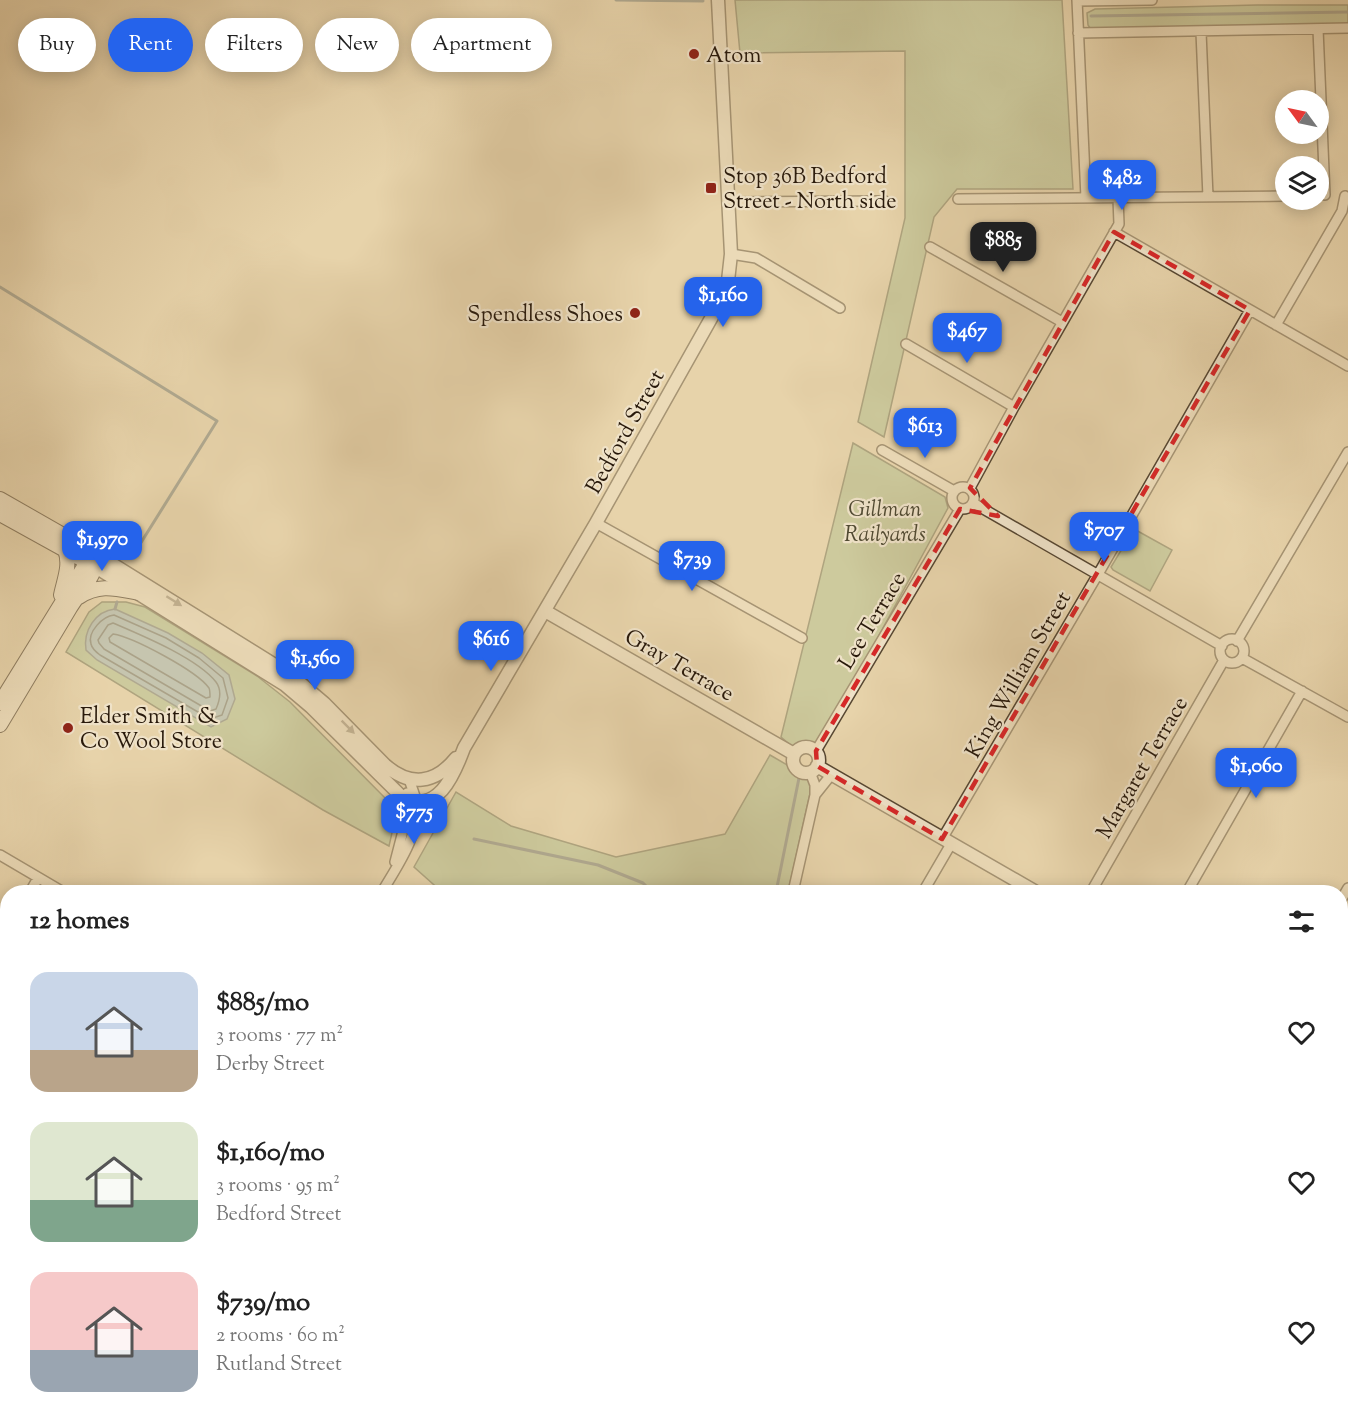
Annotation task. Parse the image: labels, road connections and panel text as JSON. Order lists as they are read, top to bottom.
{
  "streets": {
    "street": [
      "Bedford Street",
      "Lee Terrace",
      "Gray Terrace",
      "King William Street",
      "Margaret Terrace"
    ]
  },
  "crossings": [
    ["Bedford Street", "Gray Terrace"],
    ["Lee Terrace", "Gray Terrace"]
  ],
  "parks": ["Gillman Railyards"],
  "places": {
    "other": ["Atom", "Spendless Shoes", "Elder Smith & Co Wool Store"],
    "transit": ["Stop 36B Bedford Street - North side"]
  },
  "north": "top left",
  "page": {
    "chip": [
      "Buy",
      "Rent",
      "Filters",
      "New",
      "Apartment"
    ],
    "price": [
      "$482",
      "$885",
      "$1,160",
      "$467",
      "$613",
      "$707",
      "$1,970",
      "$739",
      "$616",
      "$1,560",
      "$1,060",
      "$775"
    ],
    "heading": "12 homes",
    "list": [
      {
        "name": "$885/mo",
        "note": "3 rooms · 77 m² · Derby Street"
      },
      {
        "name": "$1,160/mo",
        "note": "3 rooms · 95 m² · Bedford Street"
      },
      {
        "name": "$739/mo",
        "note": "2 rooms · 60 m² · Rutland Street"
      }
    ]
  }
}
